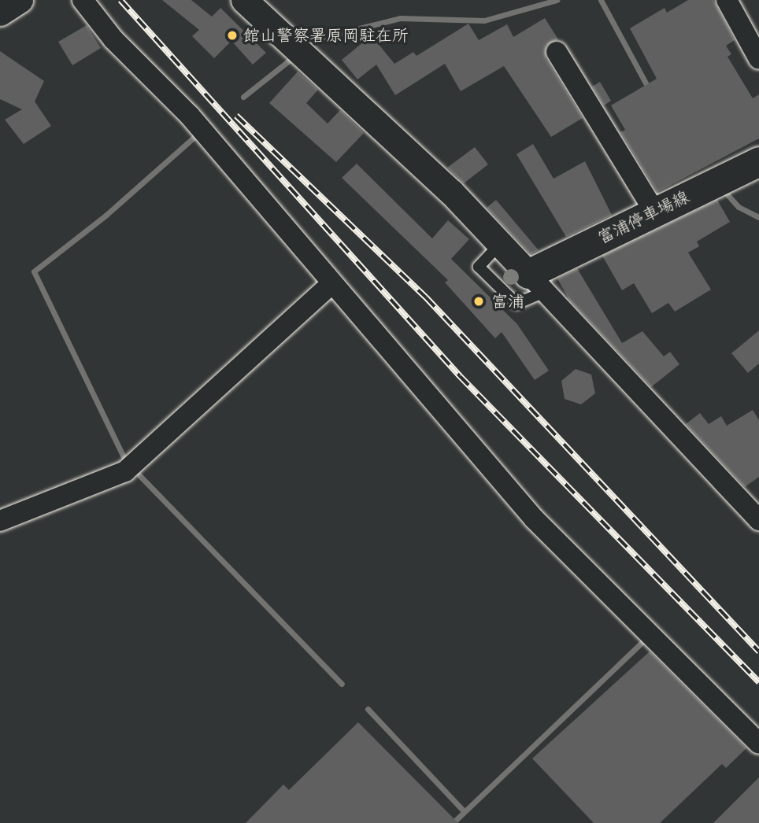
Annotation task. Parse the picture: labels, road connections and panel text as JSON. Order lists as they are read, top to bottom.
{
  "streets": {
    "main road": ["富浦停車場線"]
  },
  "places": ["館山警察署原岡駐在所", "富浦"]
}
